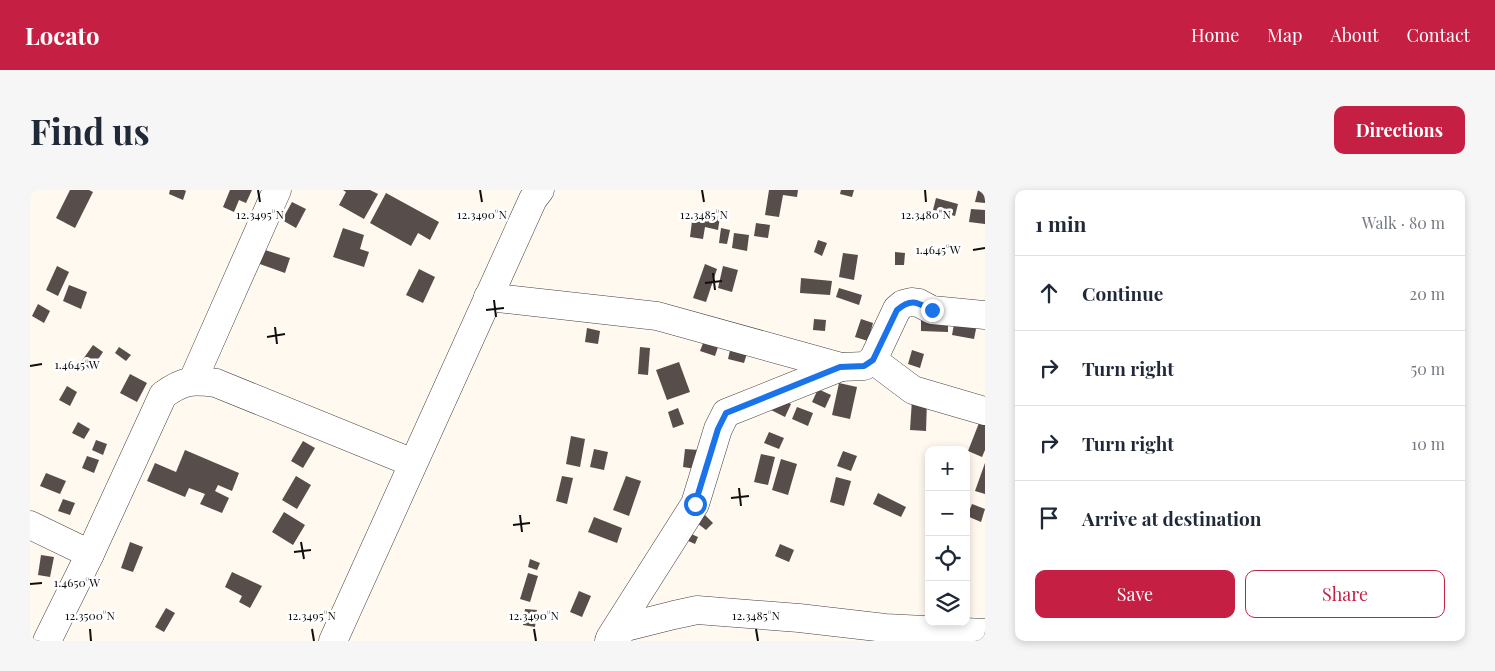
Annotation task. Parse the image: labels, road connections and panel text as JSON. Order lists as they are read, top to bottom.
{
  "page": {
    "header": "Locato",
    "nav": [
      "Home",
      "Map",
      "About",
      "Contact"
    ],
    "buttons": [
      "Directions",
      ["Save", "Share"]
    ],
    "title": "Find us",
    "heading": ["1 min", "Walk · 80 m"],
    "list": [
      ["Continue", "20 m"],
      ["Turn right", "50 m"],
      ["Turn right", "10 m"],
      "Arrive at destination"
    ],
    "map_buttons": ["+", "−"]
  },
  "coordinates": [
    "12.3495°N",
    "12.3490°N",
    "12.3485°N",
    "12.3480°N",
    "1.4645°W",
    "1.4650°W",
    "12.3500°N"
  ]
}
